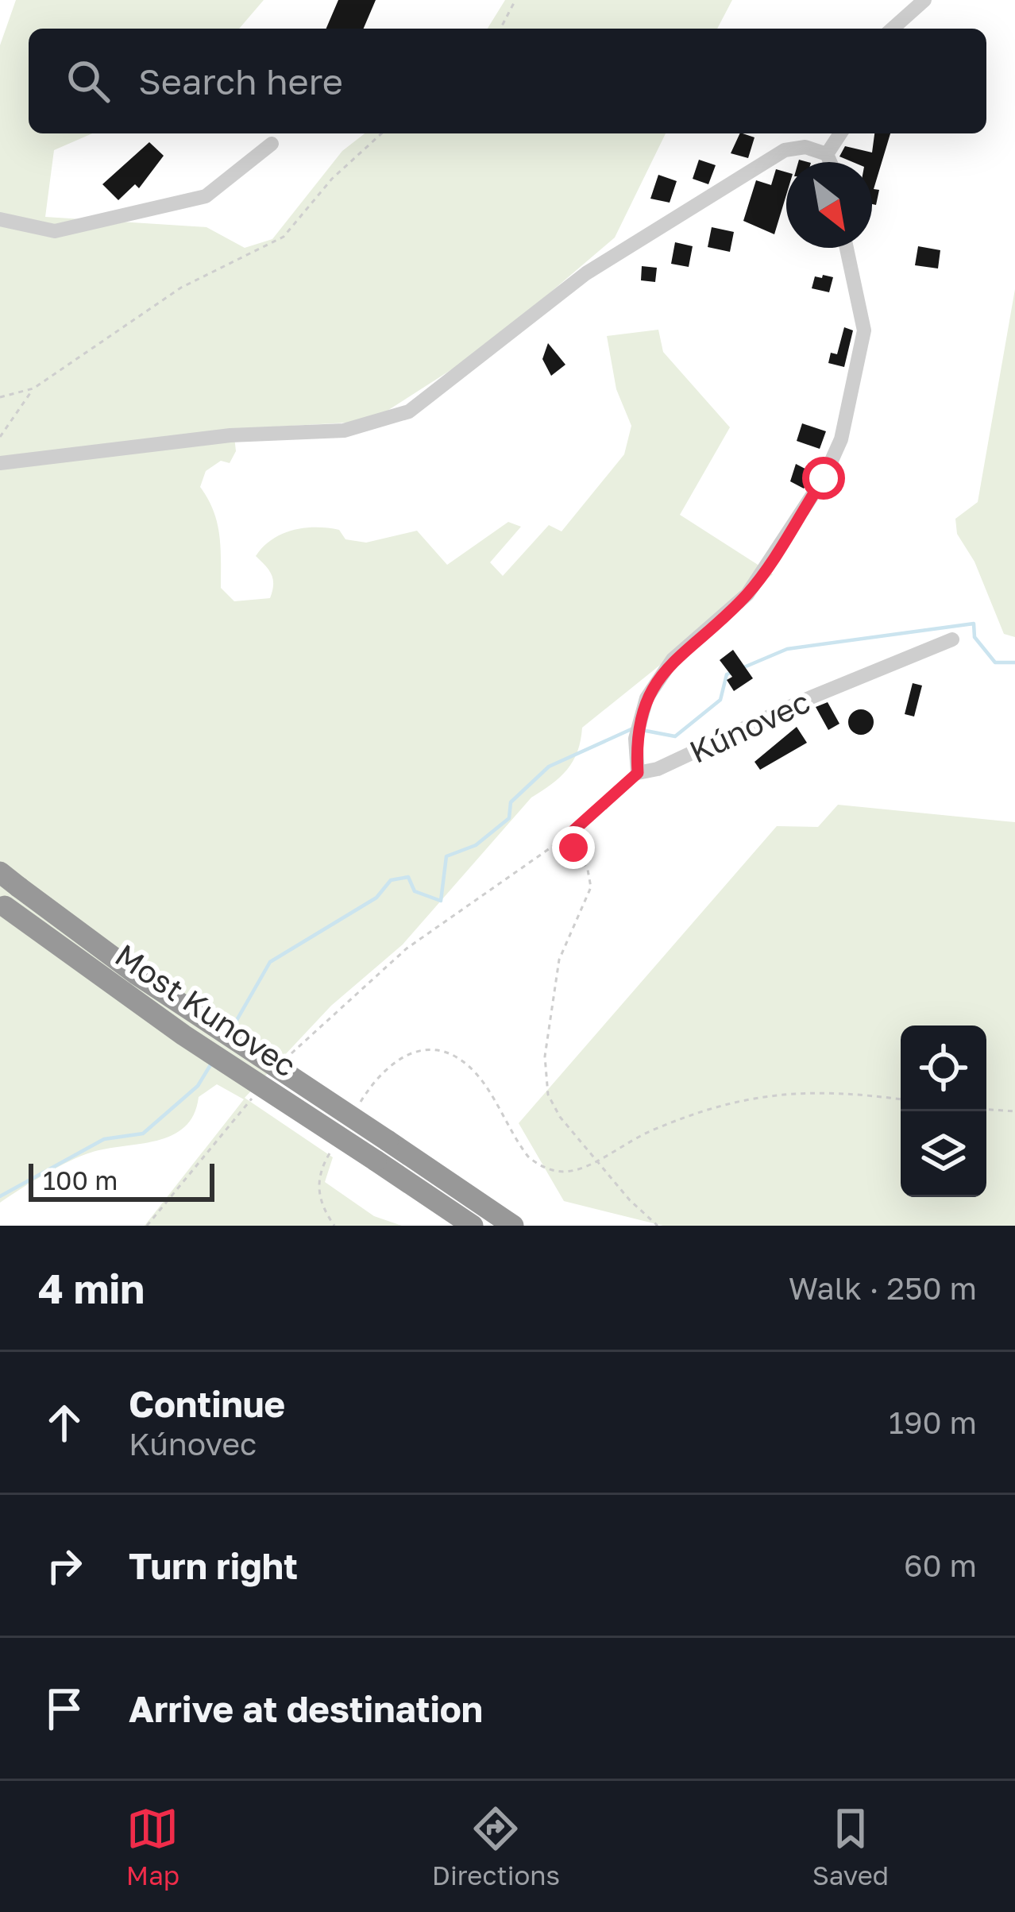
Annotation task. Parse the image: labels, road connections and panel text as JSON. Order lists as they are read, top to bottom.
{
  "streets": {
    "highway": ["Most Kunovec"],
    "street": ["Kúnovec"]
  },
  "scale_bar": "100 m",
  "north": "bottom right",
  "page": {
    "search": "Search here",
    "scale": "100 m",
    "heading": ["4 min", "Walk · 250 m"],
    "list": [
      ["Continue", "Kúnovec", "190 m"],
      ["Turn right", "60 m"],
      "Arrive at destination"
    ],
    "nav": ["Map", "Directions", "Saved"]
  }
}
